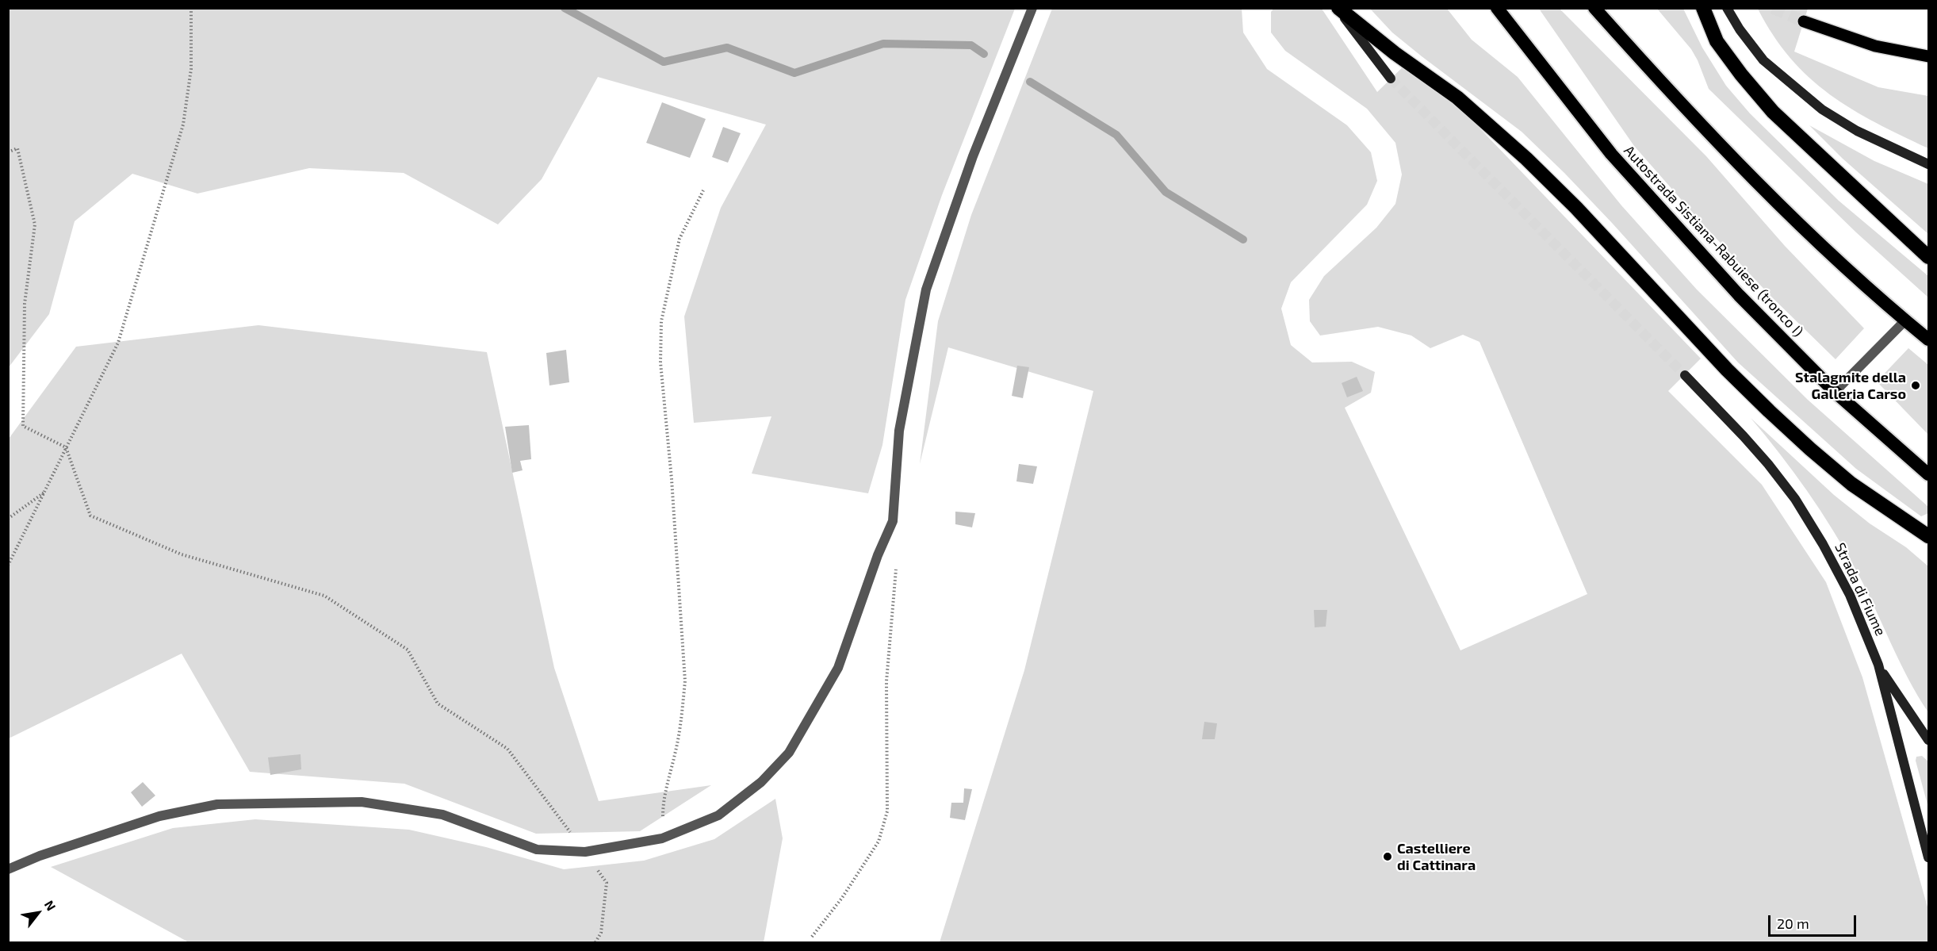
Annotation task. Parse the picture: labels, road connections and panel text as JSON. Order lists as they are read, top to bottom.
{
  "streets": {
    "highway": ["Autostrada Sistiana-Rabuiese (tronco I)"],
    "main road": ["Strada di Fiume"]
  },
  "places": ["Stalagmite della Galleria Carso", "Castelliere di Cattinara"],
  "scale_bar": "20 m",
  "north": "top right"
}
